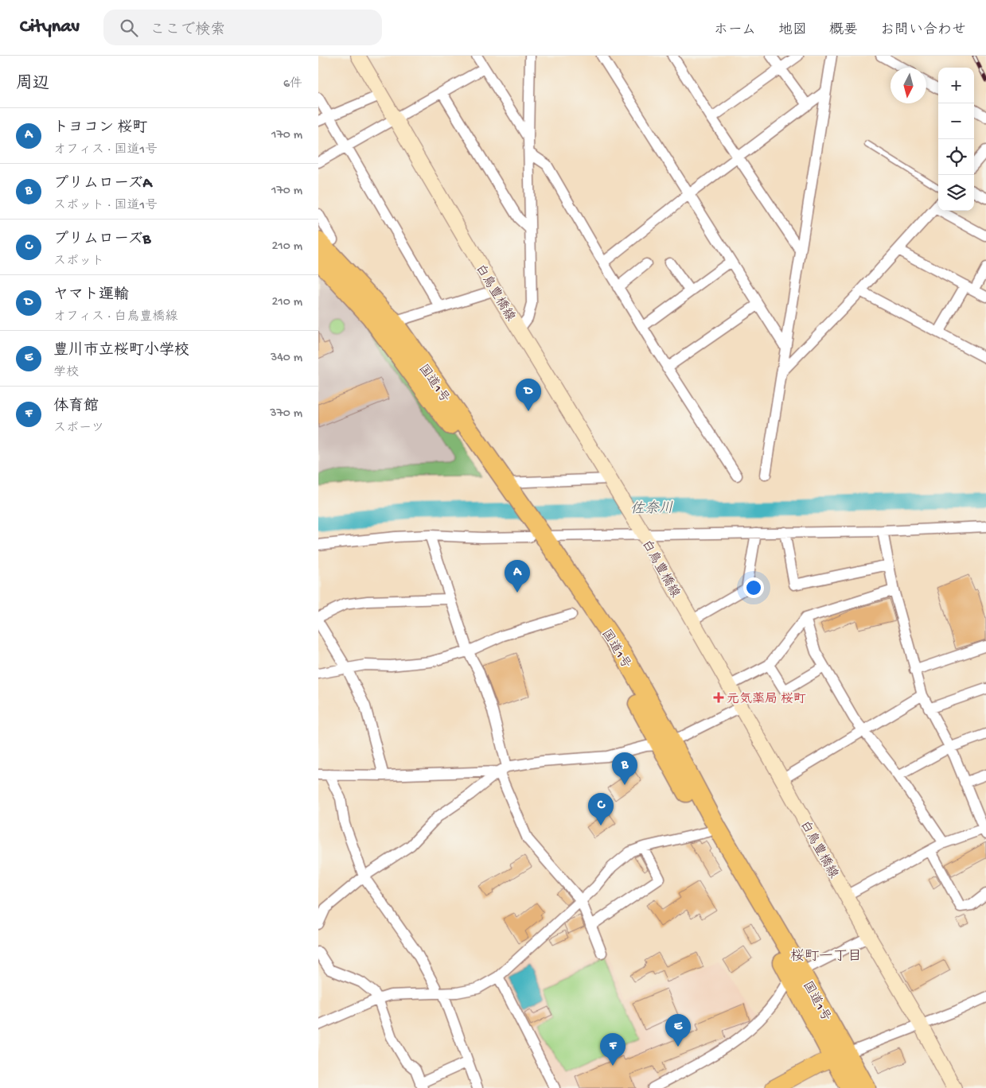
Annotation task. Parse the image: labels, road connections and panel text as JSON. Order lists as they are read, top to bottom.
{
  "streets": {
    "highway": ["国道1号"],
    "main road": ["白鳥豊橋線"]
  },
  "districts": ["桜町一丁目"],
  "water": ["佐奈川"],
  "places": {
    "health": ["元気薬局 桜町"]
  },
  "north": "bottom",
  "page": {
    "header": "Citynav",
    "search": "ここで検索",
    "nav": [
      "ホーム",
      "地図",
      "概要",
      "お問い合わせ"
    ],
    "heading": ["周辺", "6件"],
    "map_buttons": ["+", "−"],
    "list": [
      {
        "mark": "A",
        "name": "トヨコン 桜町",
        "note": "オフィス · 国道1号",
        "value": "170 m"
      },
      {
        "mark": "B",
        "name": "プリムローズA",
        "note": "スポット · 国道1号",
        "value": "170 m"
      },
      {
        "mark": "C",
        "name": "プリムローズB",
        "note": "スポット",
        "value": "210 m"
      },
      {
        "mark": "D",
        "name": "ヤマト運輸",
        "note": "オフィス · 白鳥豊橋線",
        "value": "210 m"
      },
      {
        "mark": "E",
        "name": "豊川市立桜町小学校",
        "note": "学校",
        "value": "340 m"
      },
      {
        "mark": "F",
        "name": "体育館",
        "note": "スポーツ",
        "value": "370 m"
      }
    ],
    "pins": [
      "D",
      "A",
      "B",
      "C",
      "E",
      "F"
    ]
  }
}
